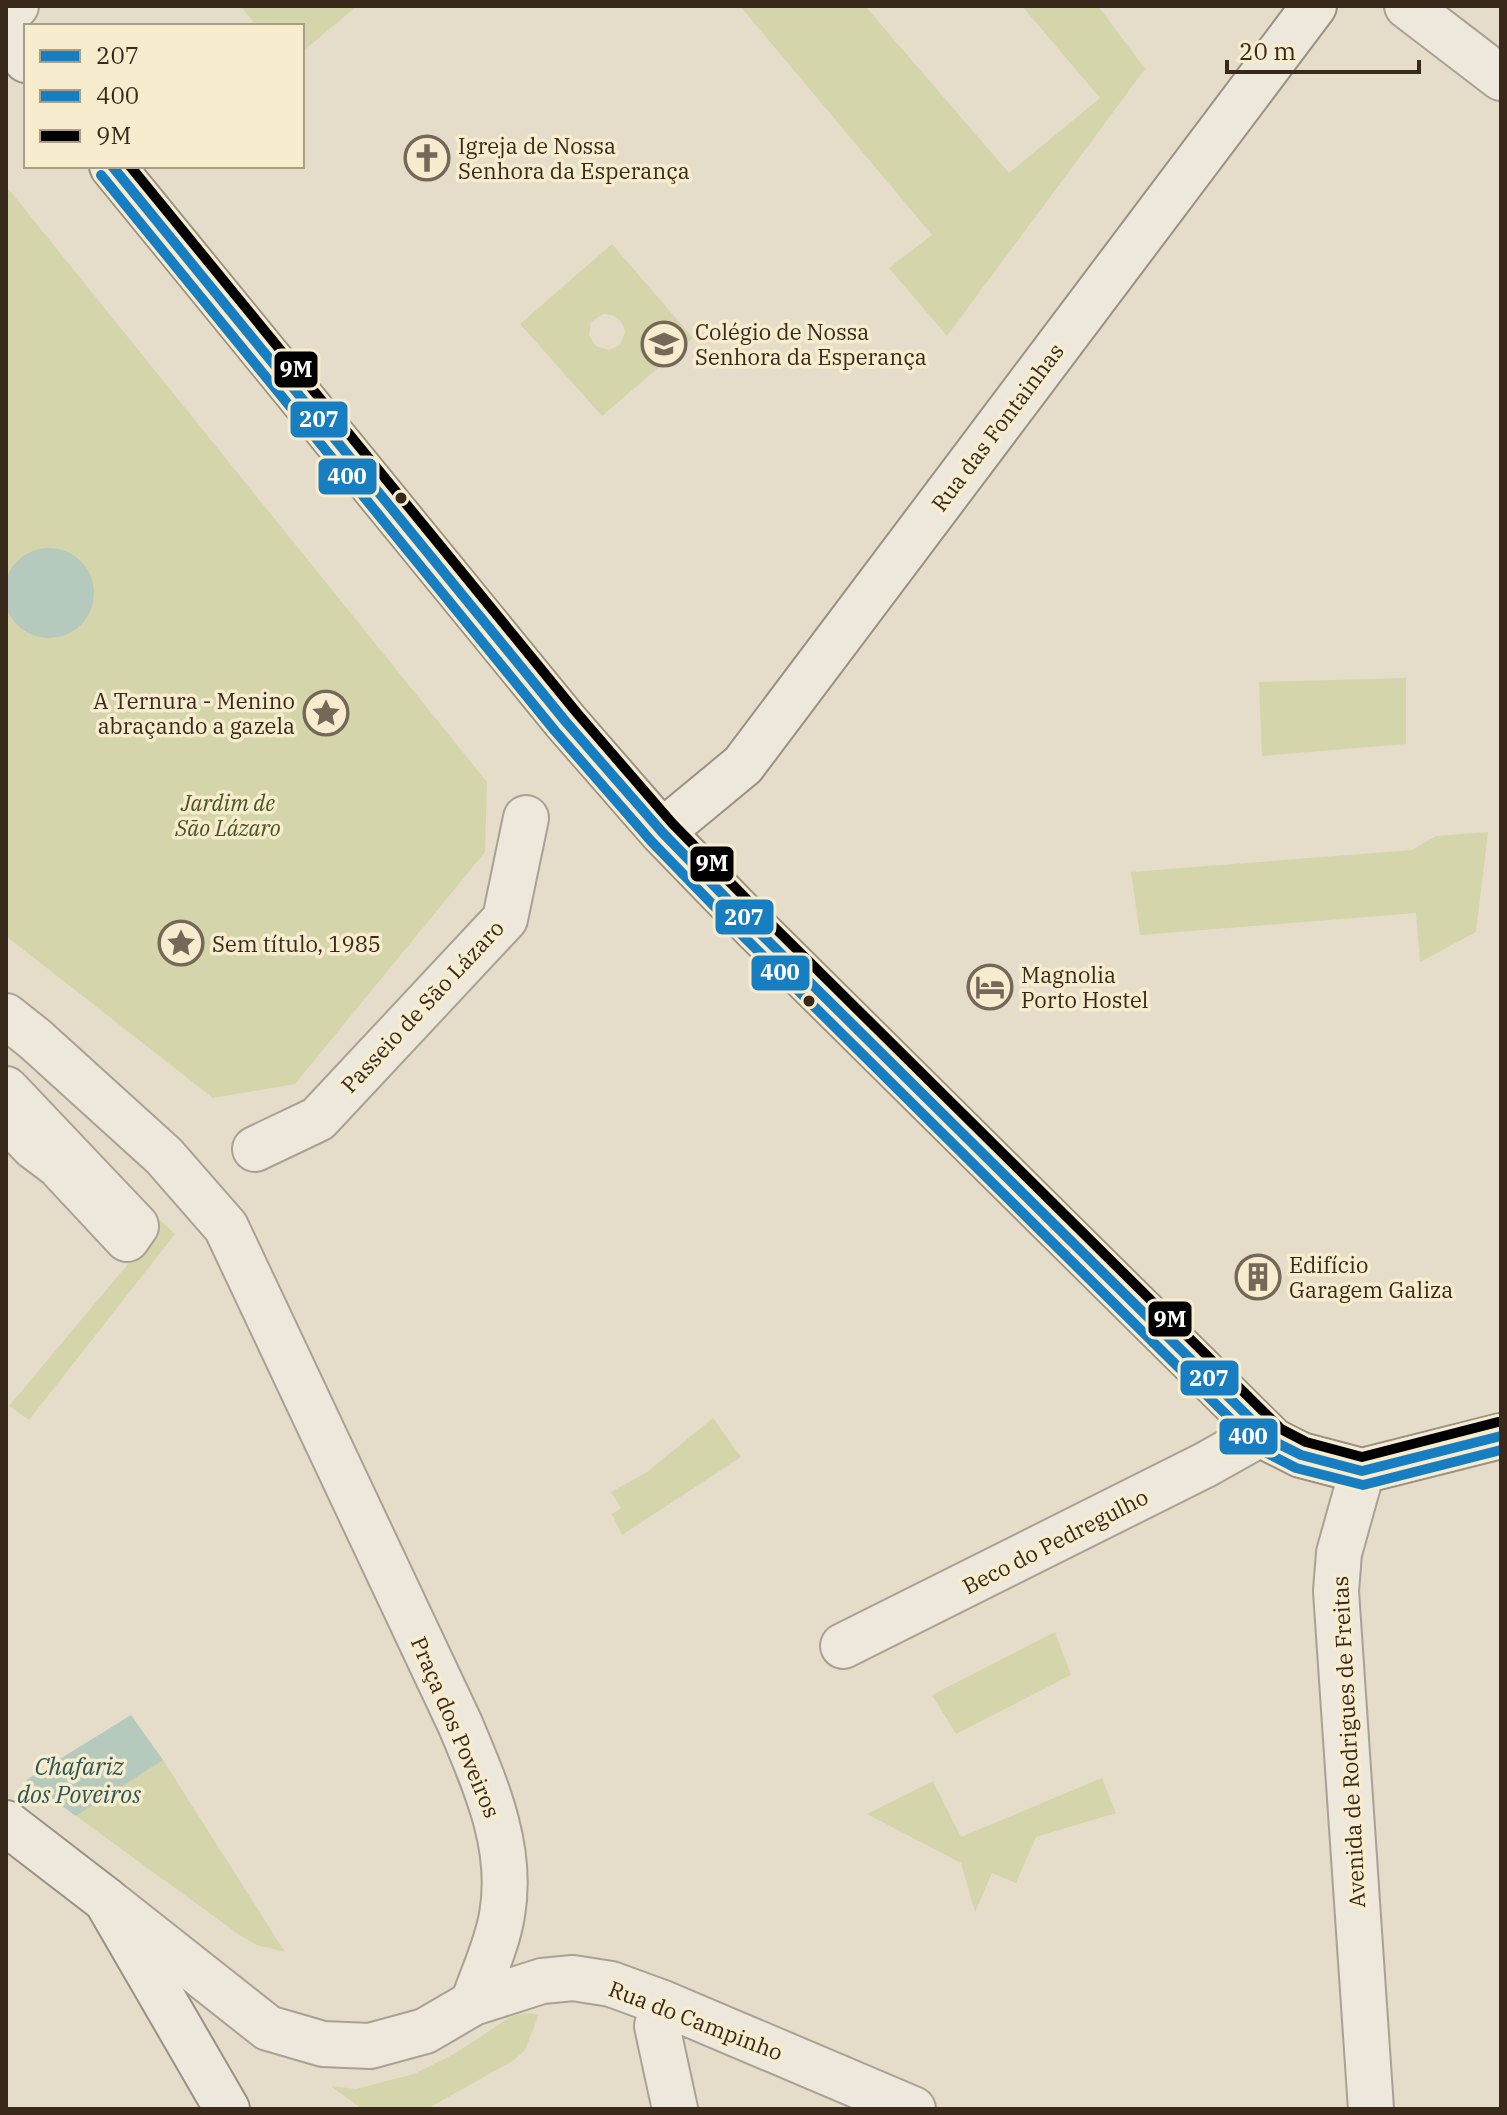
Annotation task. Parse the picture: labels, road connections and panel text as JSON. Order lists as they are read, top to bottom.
{
  "streets": {
    "street": [
      "Rua das Fontainhas",
      "Passeio de São Lázaro",
      "Beco do Pedregulho",
      "Praça dos Poveiros",
      "Avenida de Rodrigues de Freitas",
      "Rua do Campinho"
    ]
  },
  "crossings": [
    ["Praça dos Poveiros", "Rua do Campinho"]
  ],
  "water": ["Chafariz dos Poveiros"],
  "parks": ["Jardim de São Lázaro"],
  "places": {
    "church": ["Igreja de Nossa Senhora da Esperança"],
    "school or university": ["Colégio de Nossa Senhora da Esperança"],
    "place": ["A Ternura - Menino abraçando a gazela", "Sem título, 1985"],
    "hotel": ["Magnolia Porto Hostel"],
    "building": ["Edifício Garagem Galiza"]
  },
  "lines": ["transit line 207", "transit line 9M", "transit line 400"],
  "legend": ["207", "400", "9M"],
  "scale_bar": "20 m"
}
